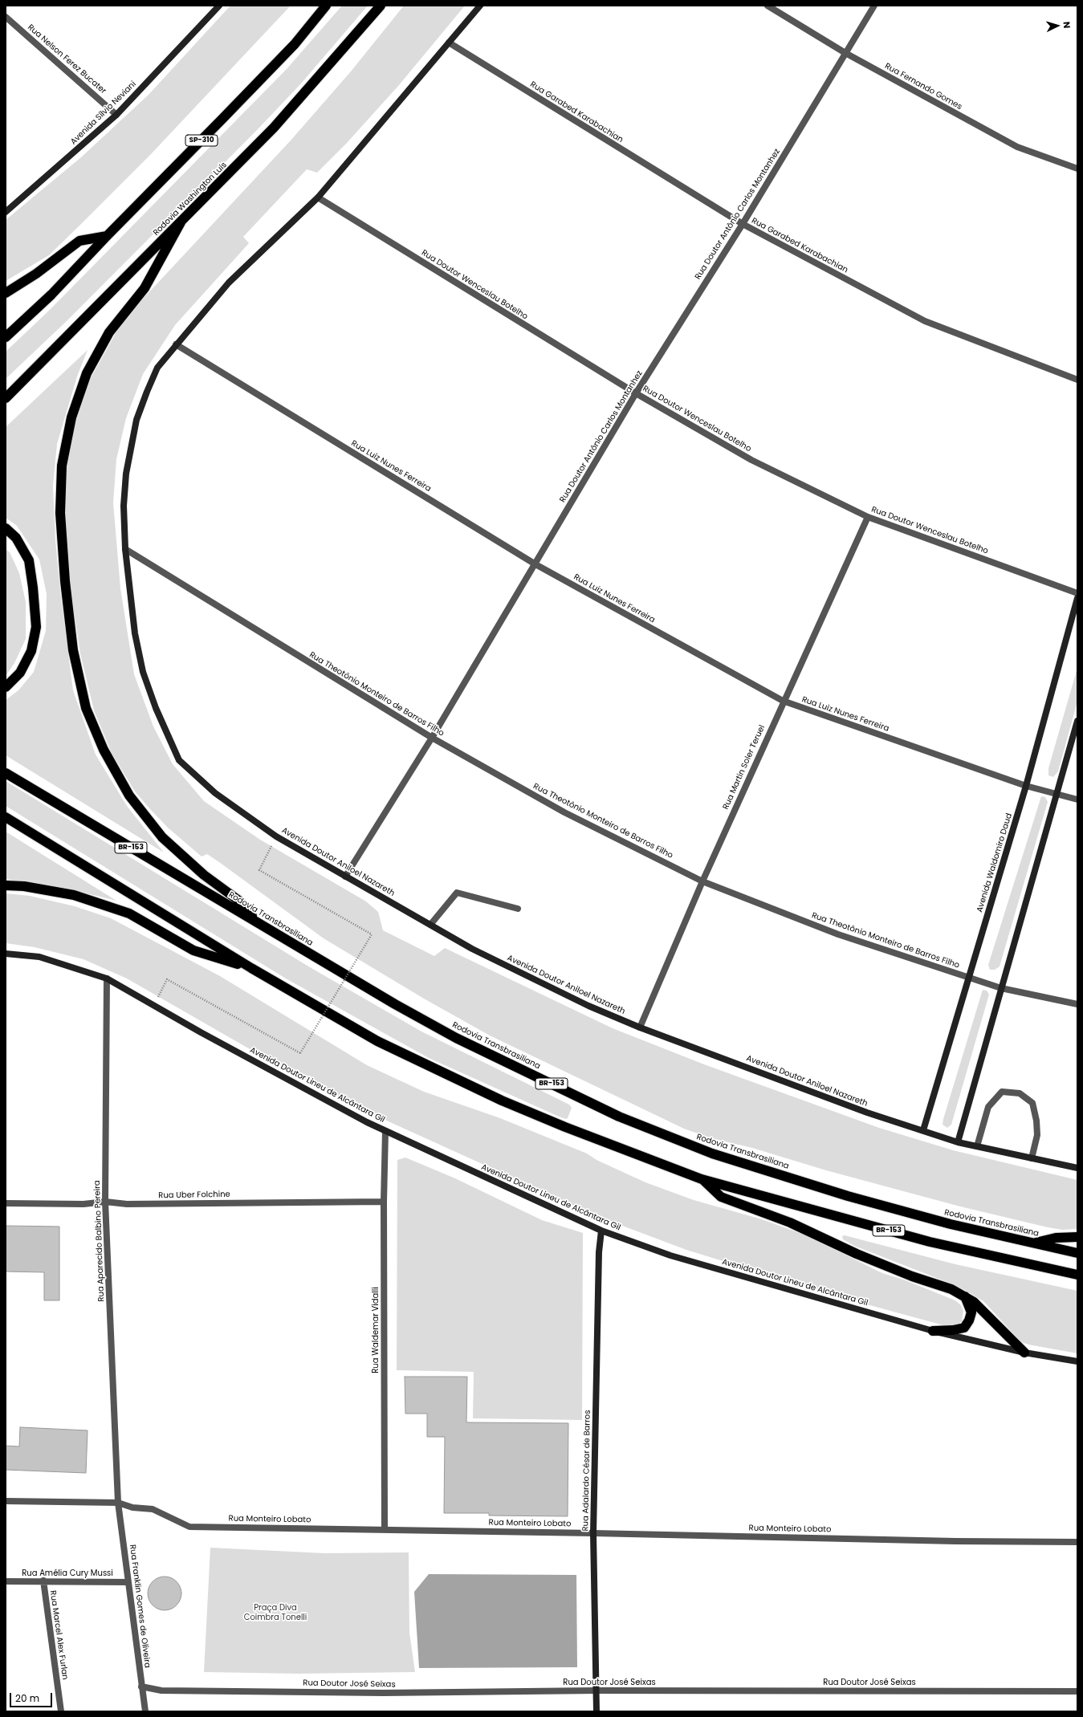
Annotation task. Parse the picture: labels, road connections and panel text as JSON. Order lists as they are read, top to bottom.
{
  "streets": {
    "highway": [
      "SP-310",
      "Rodovia Washington Luís",
      "BR-153",
      "Rodovia Transbrasiliana"
    ],
    "main road": [
      "Avenida Sílvio Neviani",
      "Avenida Doutor Aniloel Nazareth",
      "Avenida Waldomiro Daud",
      "Avenida Doutor Lineu de Alcântara Gil",
      "Rua Adalardo César de Barros"
    ],
    "street": [
      "Rua Nelson Ferez Bucater",
      "Rua Fernando Gomes",
      "Rua Garabed Karabachian",
      "Rua Doutor Antônio Carlos Montanhez",
      "Rua Doutor Wenceslau Botelho",
      "Rua Luiz Nunes Ferreira",
      "Rua Theotônio Monteiro de Barros Filho",
      "Rua Martin Soler Teruel",
      "Rua Uber Folchine",
      "Rua Aparecido Balbino Pereira",
      "Rua Waldemar Vidalli",
      "Rua Monteiro Lobato",
      "Rua Amélia Cury Mussi",
      "Rua Franklin Gomes de Oliveira",
      "Rua Marcel Alex Furlan",
      "Rua Doutor José Seixas"
    ]
  },
  "crossings": [
    ["Rua Nelson Ferez Bucater", "Avenida Sílvio Neviani"],
    ["Rua Fernando Gomes", "Rua Doutor Antônio Carlos Montanhez"],
    ["Rua Garabed Karabachian", "Rua Doutor Antônio Carlos Montanhez"],
    ["Rua Garabed Karabachian", "Avenida Doutor Aniloel Nazareth"],
    ["Rua Doutor Antônio Carlos Montanhez", "Rua Doutor Wenceslau Botelho"],
    ["Rua Doutor Antônio Carlos Montanhez", "Rua Luiz Nunes Ferreira"],
    ["Rua Doutor Antônio Carlos Montanhez", "Rua Theotônio Monteiro de Barros Filho"],
    ["Rua Doutor Antônio Carlos Montanhez", "Avenida Doutor Aniloel Nazareth"],
    ["Rua Doutor Wenceslau Botelho", "Rua Martin Soler Teruel"],
    ["Rua Doutor Wenceslau Botelho", "Avenida Doutor Aniloel Nazareth"],
    ["Rua Luiz Nunes Ferreira", "Rua Martin Soler Teruel"],
    ["Rua Luiz Nunes Ferreira", "Avenida Doutor Aniloel Nazareth"],
    ["Rua Luiz Nunes Ferreira", "Avenida Waldomiro Daud"],
    ["Rua Theotônio Monteiro de Barros Filho", "Rua Martin Soler Teruel"],
    ["Rua Theotônio Monteiro de Barros Filho", "Avenida Doutor Aniloel Nazareth"],
    ["Rua Theotônio Monteiro de Barros Filho", "Avenida Waldomiro Daud"],
    ["Rua Martin Soler Teruel", "Avenida Doutor Aniloel Nazareth"],
    ["Avenida Doutor Aniloel Nazareth", "Avenida Waldomiro Daud"],
    ["Avenida Doutor Lineu de Alcântara Gil", "Rua Aparecido Balbino Pereira"],
    ["Avenida Doutor Lineu de Alcântara Gil", "Rua Waldemar Vidalli"],
    ["Avenida Doutor Lineu de Alcântara Gil", "Rua Adalardo César de Barros"],
    ["Rua Uber Folchine", "Rua Aparecido Balbino Pereira"],
    ["Rua Uber Folchine", "Rua Waldemar Vidalli"],
    ["Rua Aparecido Balbino Pereira", "Rua Monteiro Lobato"],
    ["Rua Aparecido Balbino Pereira", "Rua Franklin Gomes de Oliveira"],
    ["Rua Waldemar Vidalli", "Rua Monteiro Lobato"],
    ["Rua Adalardo César de Barros", "Rua Monteiro Lobato"],
    ["Rua Adalardo César de Barros", "Rua Doutor José Seixas"],
    ["Rua Monteiro Lobato", "Rua Franklin Gomes de Oliveira"],
    ["Rua Amélia Cury Mussi", "Rua Franklin Gomes de Oliveira"],
    ["Rua Amélia Cury Mussi", "Rua Marcel Alex Furlan"],
    ["Rua Franklin Gomes de Oliveira", "Rua Doutor José Seixas"]
  ],
  "parks": ["Praça Diva Coimbra Tonelli"],
  "scale_bar": "20 m",
  "north": "right"
}
